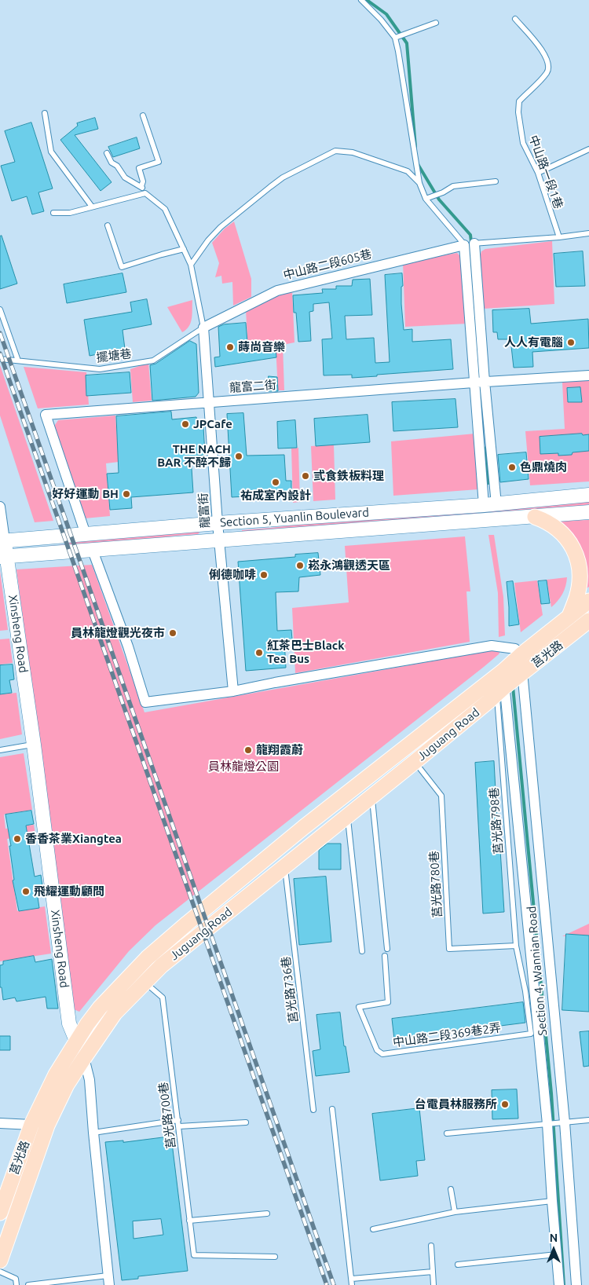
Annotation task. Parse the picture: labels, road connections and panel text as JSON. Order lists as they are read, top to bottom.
{
  "streets": {
    "main road": [
      "Section 5, Yuanlin Boulevard",
      "Xinsheng Road",
      "莒光路",
      "Juguang Road"
    ],
    "street": [
      "中山路二段605巷",
      "龍富二街",
      "龍富街",
      "Section 4, Wannian Road"
    ],
    "lane": [
      "中山路一段1巷",
      "擺塘巷",
      "莒光路798巷",
      "莒光路780巷",
      "莒光路736巷",
      "中山路二段369巷2弄",
      "莒光路700巷"
    ]
  },
  "crossings": [
    ["中山路二段605巷", "擺塘巷"],
    ["中山路二段605巷", "龍富街"],
    ["擺塘巷", "龍富街"],
    ["龍富二街", "龍富街"],
    ["龍富二街", "Section 5, Yuanlin Boulevard"],
    ["龍富街", "Section 5, Yuanlin Boulevard"],
    ["Section 5, Yuanlin Boulevard", "Xinsheng Road"],
    ["Xinsheng Road", "Juguang Road"],
    ["莒光路", "Juguang Road"],
    ["莒光路", "莒光路798巷"],
    ["莒光路", "Section 4, Wannian Road"],
    ["Juguang Road", "莒光路798巷"],
    ["Juguang Road", "莒光路780巷"],
    ["Juguang Road", "Section 4, Wannian Road"],
    ["Juguang Road", "莒光路736巷"],
    ["Juguang Road", "莒光路700巷"],
    ["莒光路798巷", "莒光路780巷"],
    ["莒光路798巷", "Section 4, Wannian Road"],
    ["莒光路798巷", "中山路二段369巷2弄"],
    ["莒光路780巷", "中山路二段369巷2弄"]
  ],
  "parks": ["員林龍燈公園"],
  "places": [
    "人人有電腦",
    "蒔尚音樂",
    "JPCafe",
    "THE NACH BAR 不醉不歸",
    "色鼎燒肉",
    "弎食鉄板料理",
    "祐成室內設計",
    "好好運動 BH",
    "崧永鴻觀透天區",
    "俐德咖啡",
    "員林龍燈觀光夜市",
    "紅茶巴士Black Tea Bus",
    "龍翔霞蔚",
    "香香茶業Xiangtea",
    "飛耀運動顧問",
    "台電員林服務所"
  ],
  "north": "top"
}
